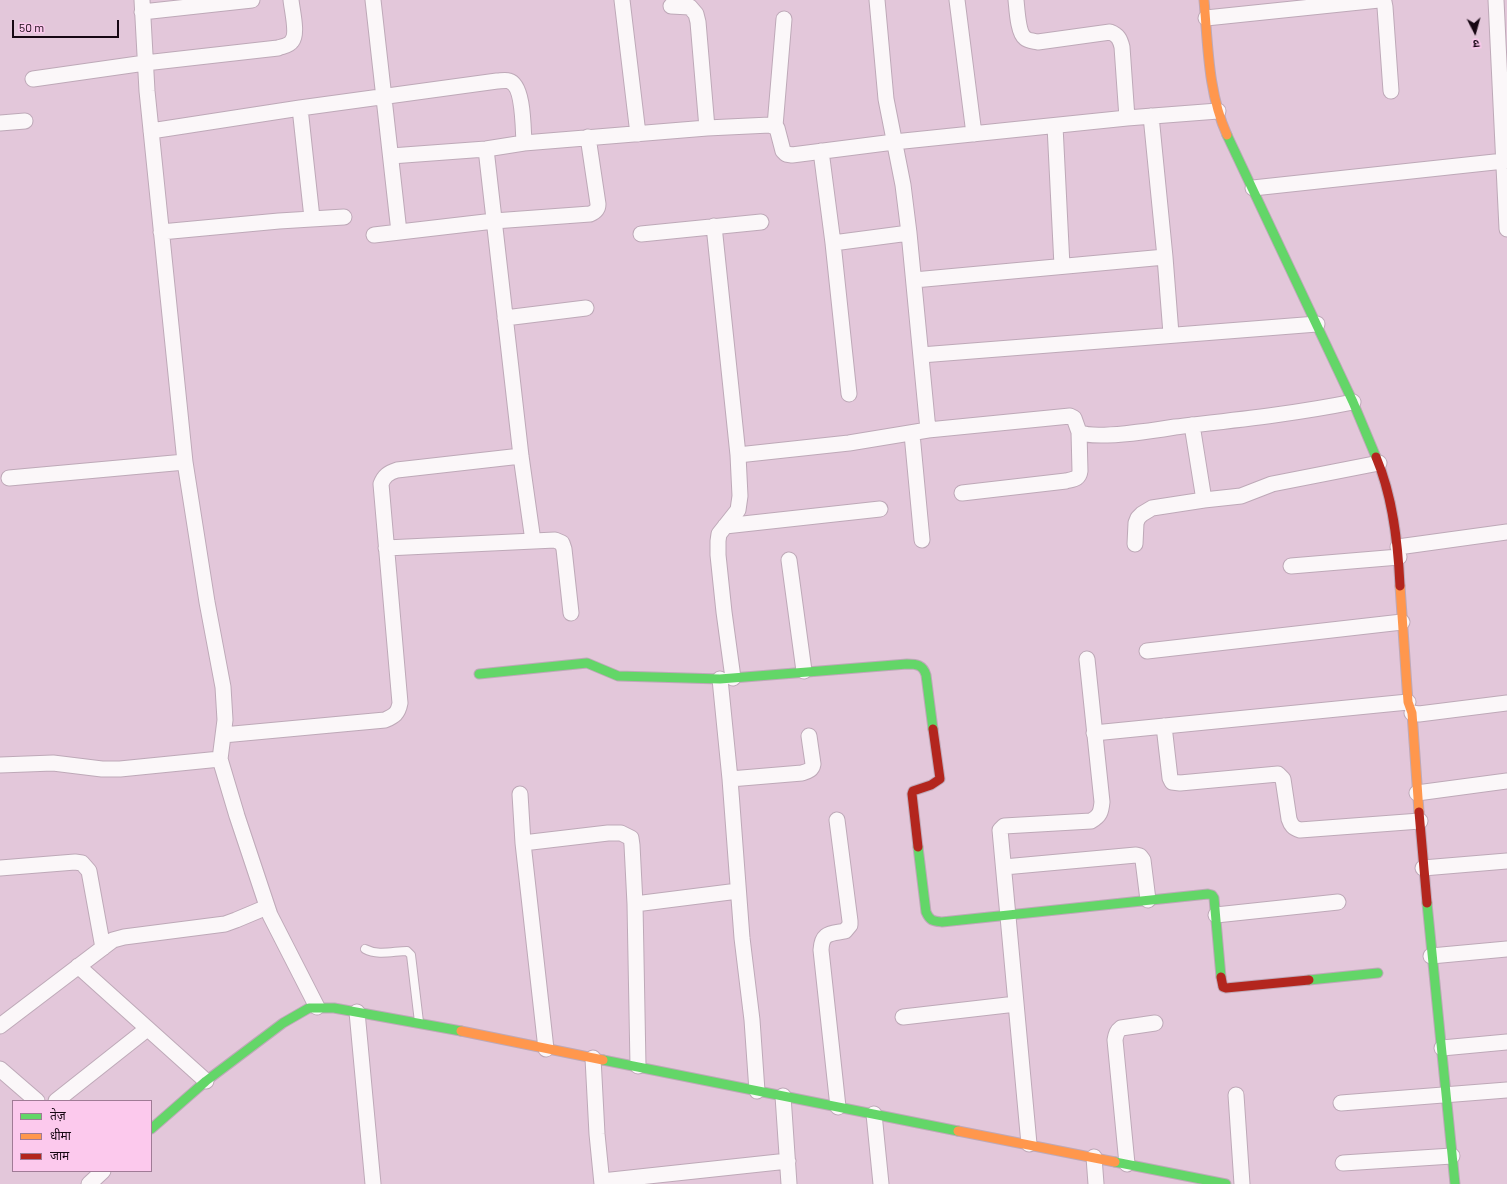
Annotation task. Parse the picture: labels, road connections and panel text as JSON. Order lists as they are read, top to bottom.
{
  "legend": ["तेज़", "धीमा", "जाम"],
  "scale_bar": "50 m",
  "north": "bottom"
}
